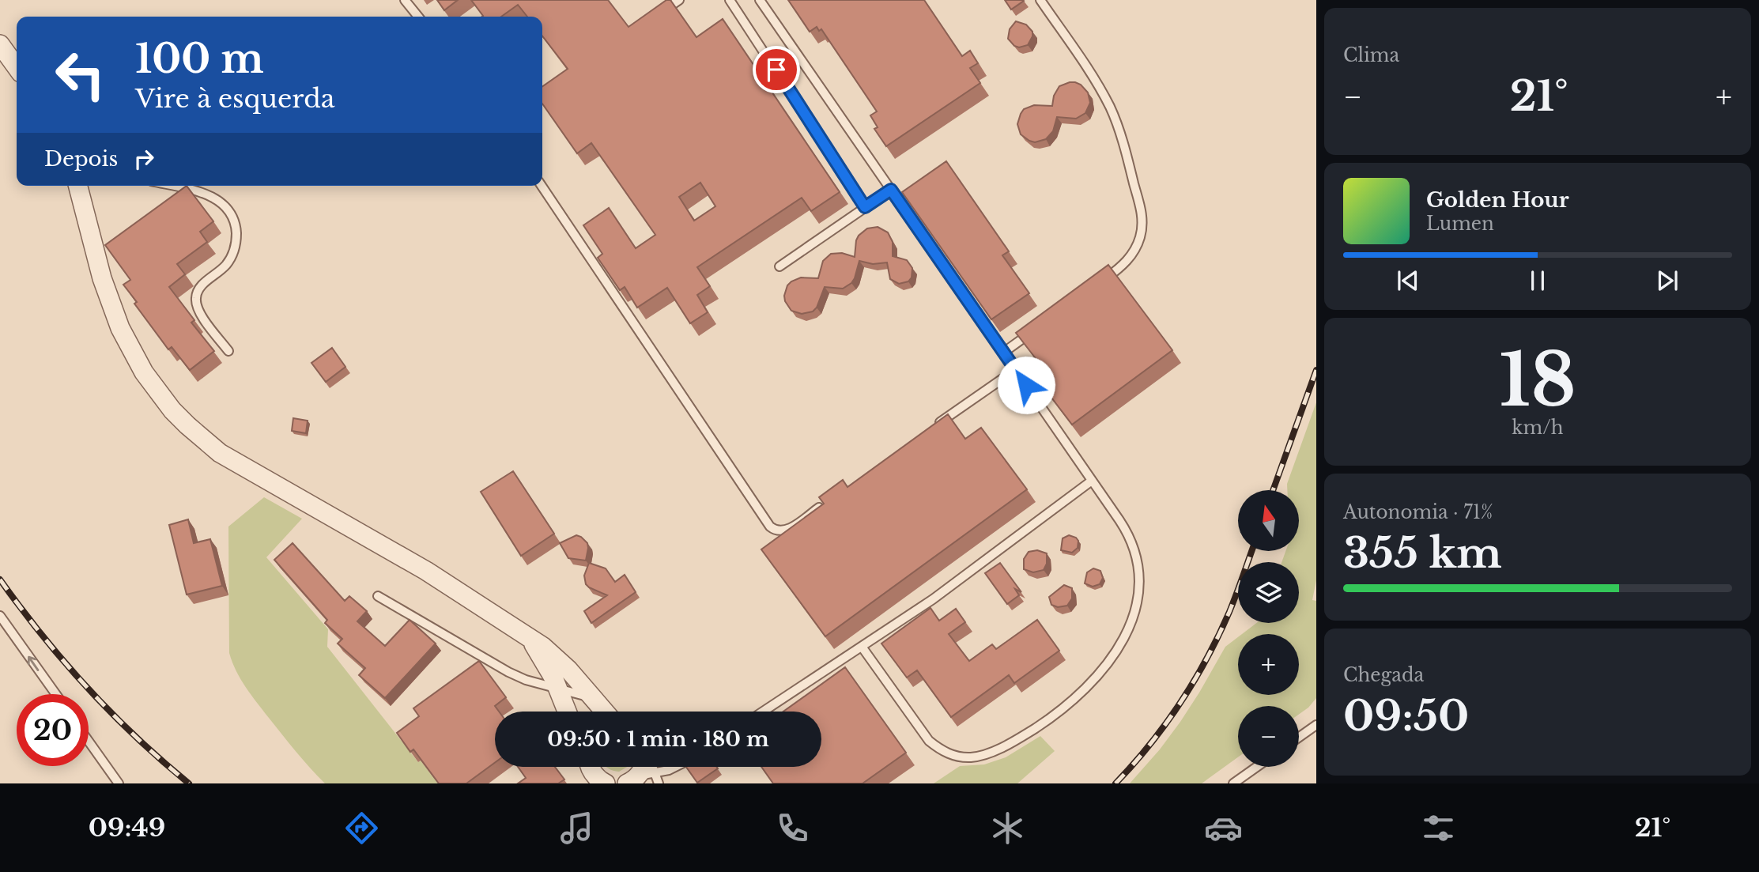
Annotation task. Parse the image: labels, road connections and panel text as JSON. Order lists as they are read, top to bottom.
{
  "north": "top",
  "page": {
    "tile": [
      "Clima",
      ["18", "km/h"],
      ["Autonomia · 71%", "355 km"],
      ["Chegada", "09:50"]
    ],
    "turn": ["100 m", "Vire à esquerda"],
    "heat": ["−", "21°", "+"],
    "then": "Depois",
    "song": ["Golden Hour", "Lumen"],
    "map_buttons": ["+", "−"],
    "limit": "20",
    "trip": "09:50 · 1 min · 180 m",
    "tabs": ["09:49", "21°"]
  }
}
